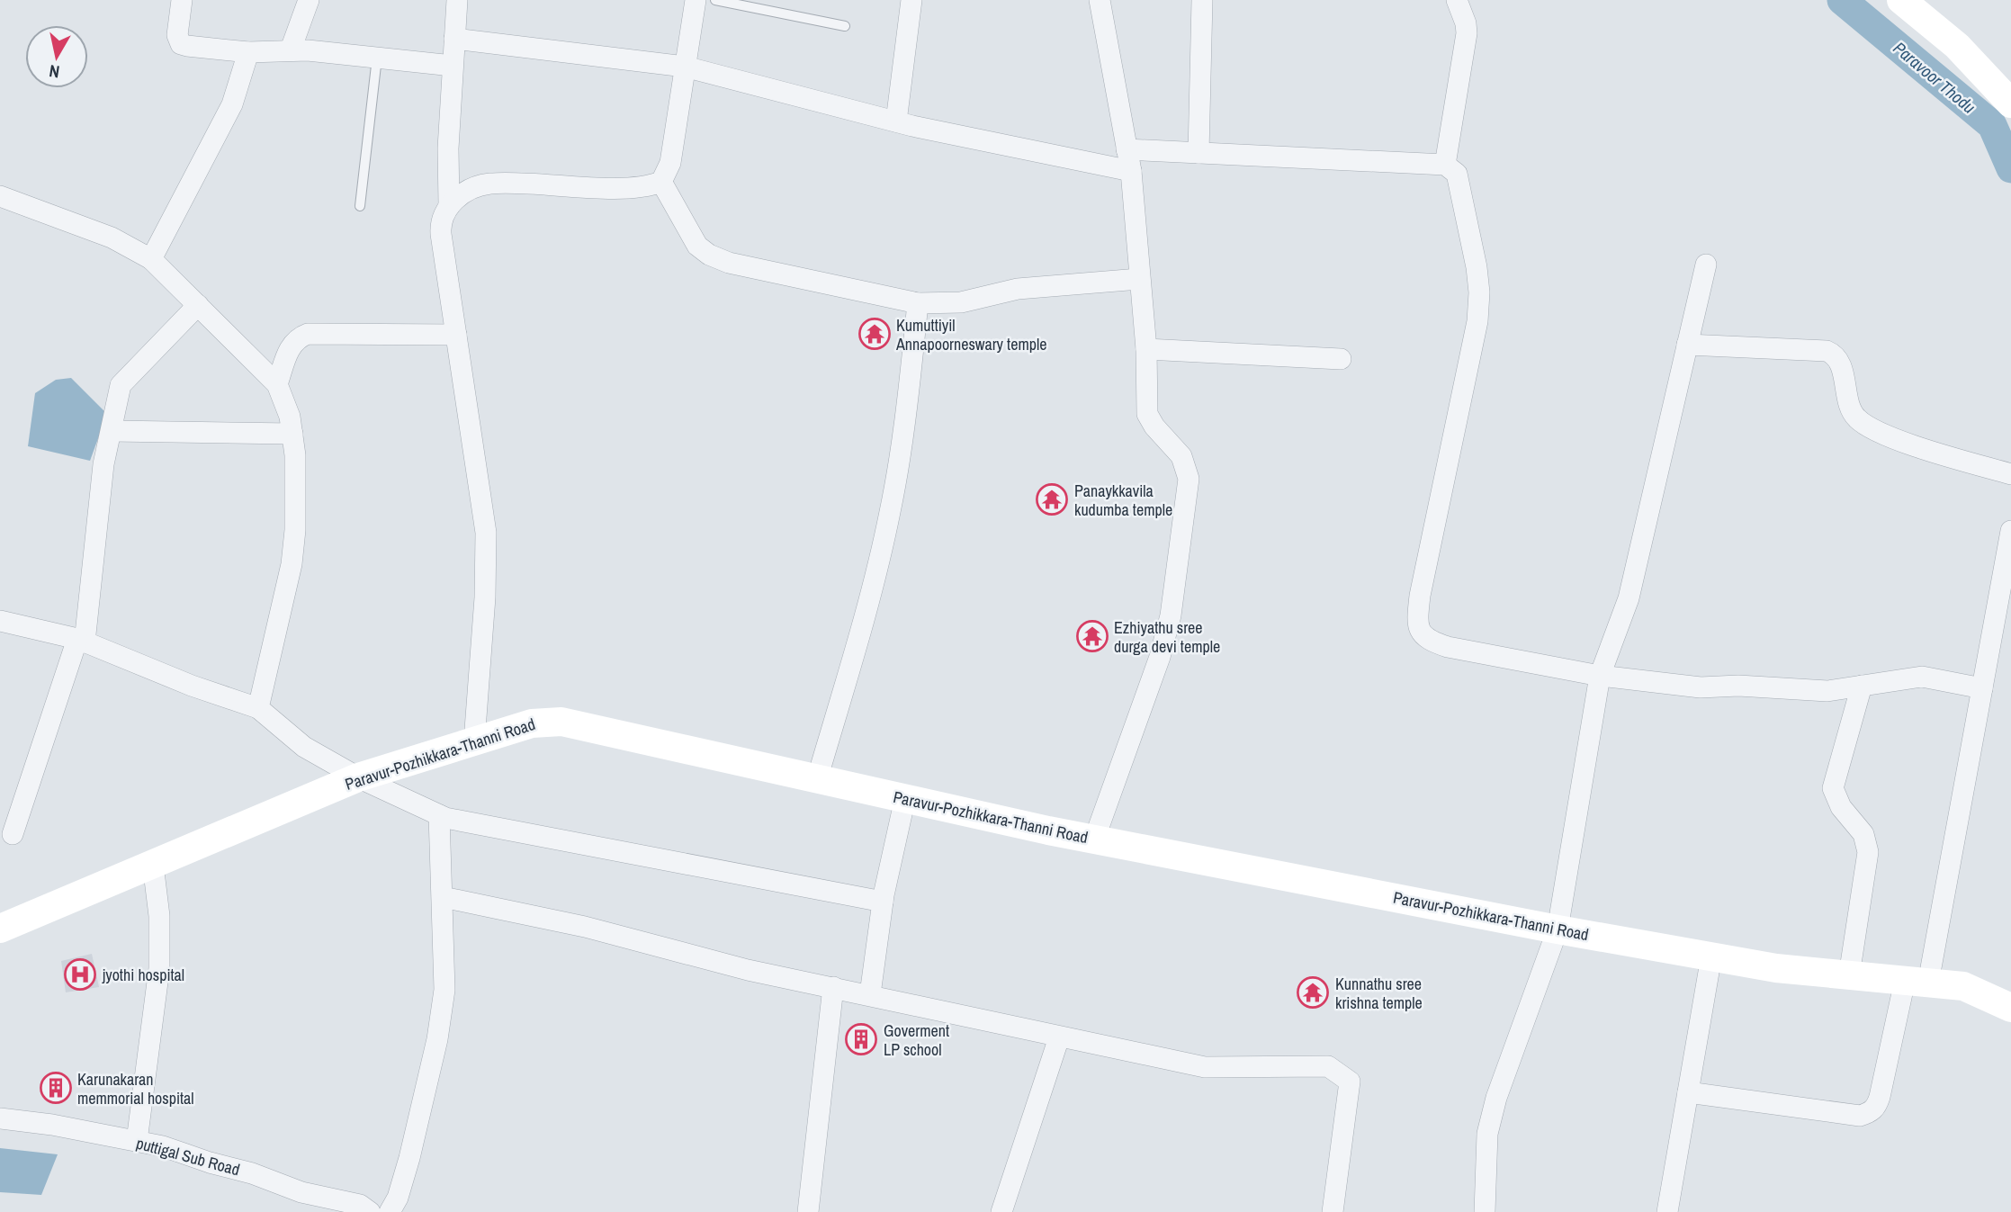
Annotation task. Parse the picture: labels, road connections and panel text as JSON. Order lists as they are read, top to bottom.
{
  "streets": {
    "main road": ["Paravur-Pozhikkara-Thanni Road"],
    "street": ["puttigal Sub Road"]
  },
  "water": ["Paravoor Thodu"],
  "places": {
    "temple": [
      "Kumuttiyil Annapoorneswary temple",
      "Panaykkavila kudumba temple",
      "Ezhiyathu sree durga devi temple",
      "Kunnathu sree krishna temple"
    ],
    "hospital": ["jyothi hospital"],
    "building": ["Goverment LP school", "Karunakaran memmorial hospital"]
  },
  "north": "bottom"
}
